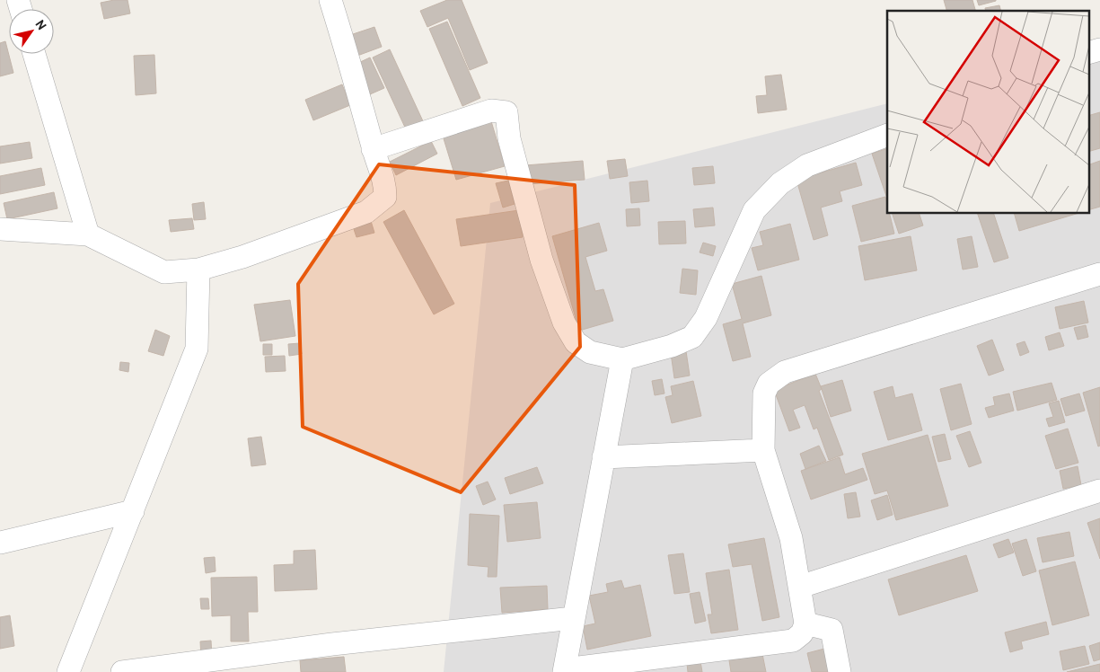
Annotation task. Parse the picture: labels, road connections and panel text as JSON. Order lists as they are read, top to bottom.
{
  "north": "top right"
}
